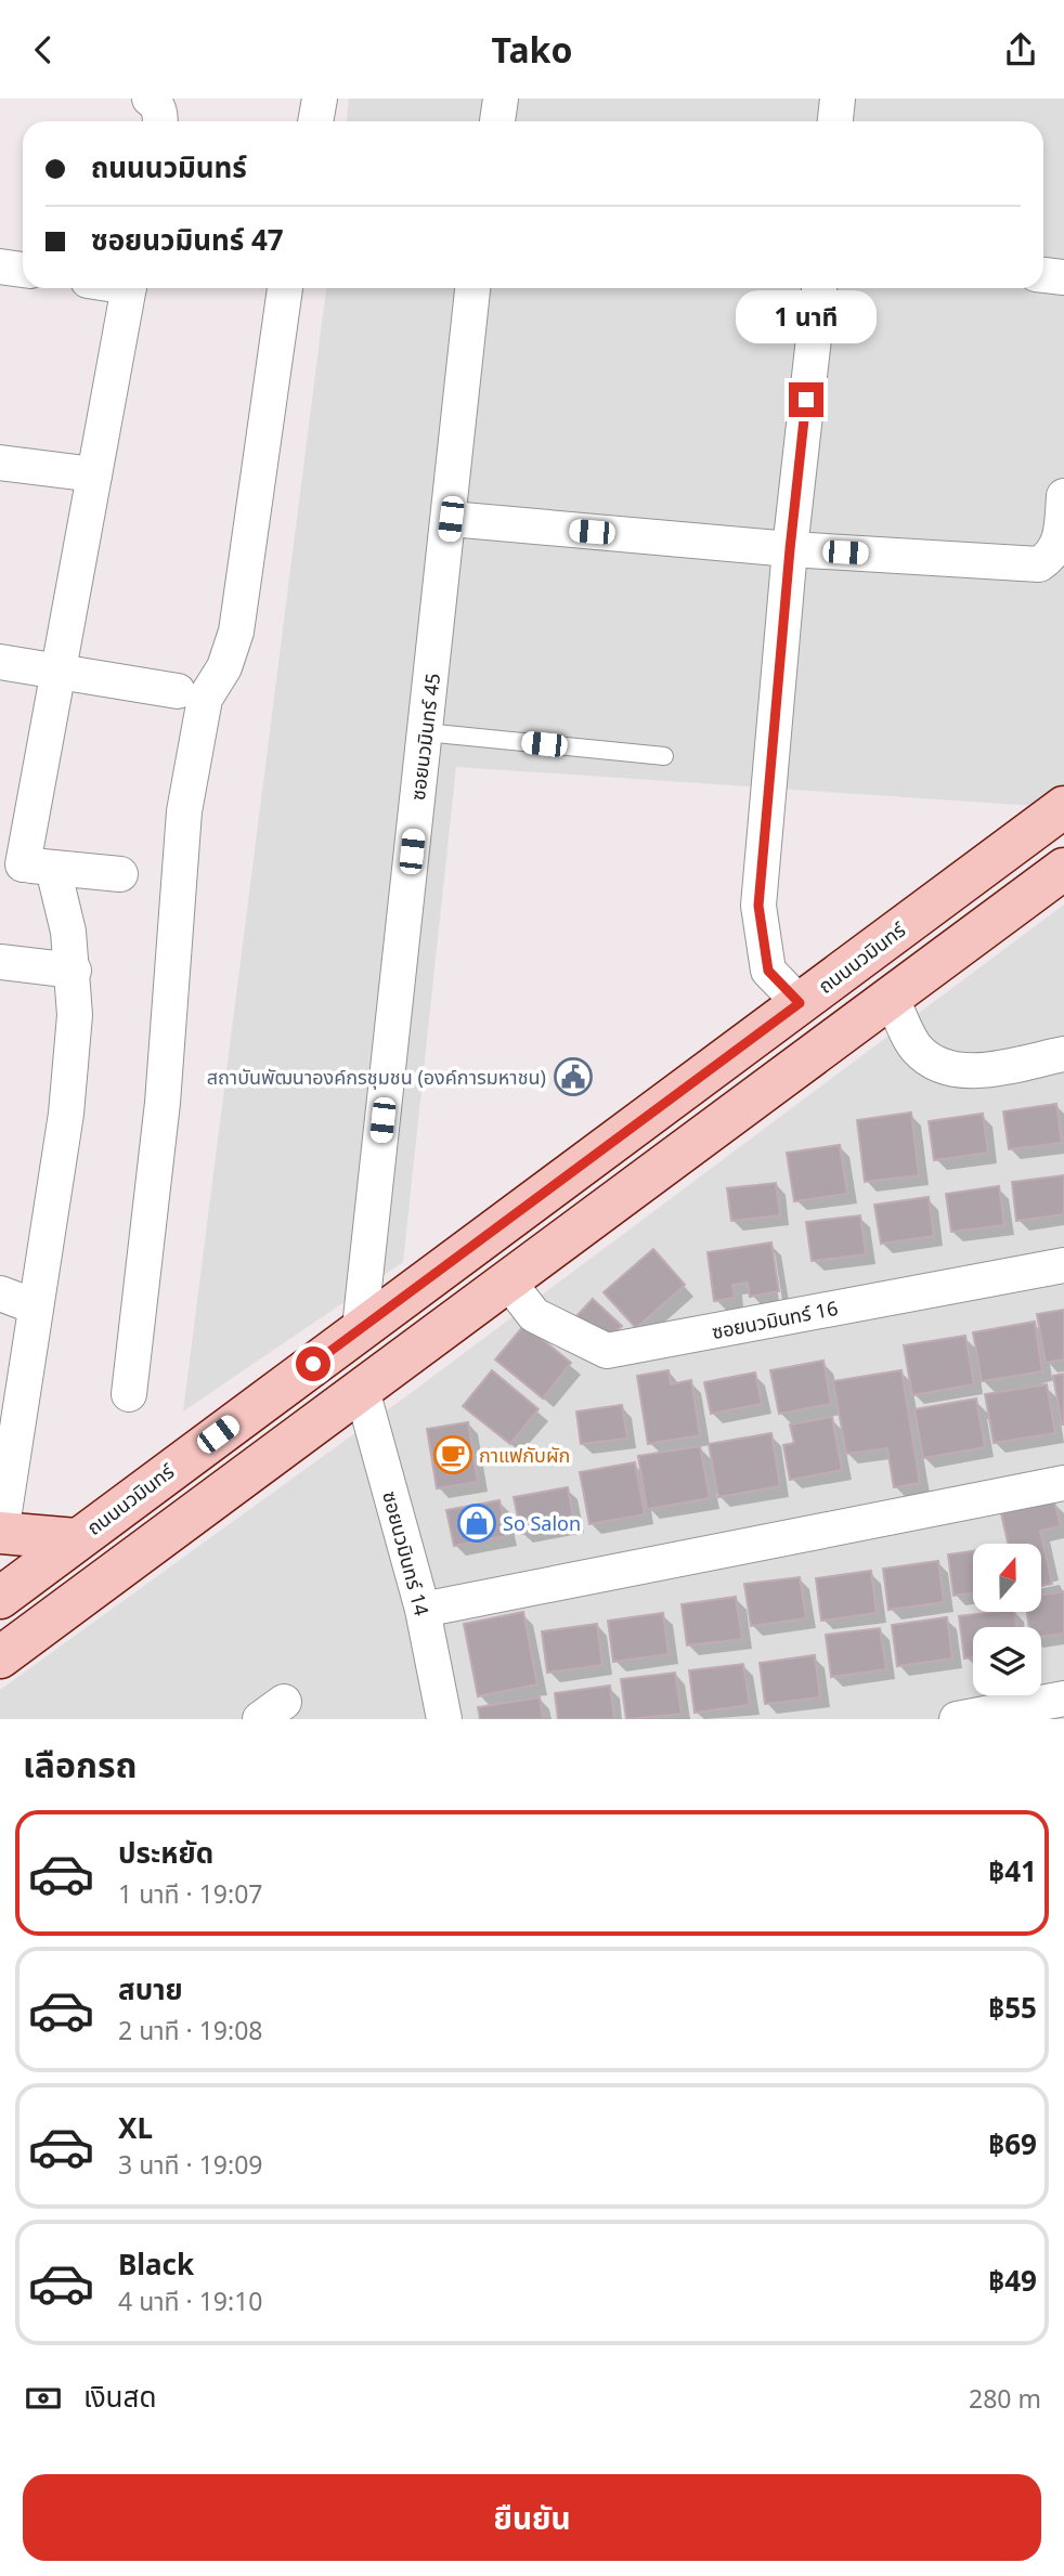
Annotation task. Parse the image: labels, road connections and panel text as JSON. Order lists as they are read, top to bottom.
{
  "streets": {
    "main road": ["ถนนนวมินทร์"],
    "street": ["ซอยนวมินทร์ 45", "ซอยนวมินทร์ 16", "ซอยนวมินทร์ 14"]
  },
  "crossings": [
    ["ซอยนวมินทร์ 45", "ถนนนวมินทร์"]
  ],
  "places": {
    "public building": ["สถาบันพัฒนาองค์กรชุมชน (องค์การมหาชน)"],
    "cafe": ["กาแฟกับผัก"],
    "shop": ["So Salon"]
  },
  "north": "top",
  "page": {
    "header": "Tako",
    "banner": ["ถนนนวมินทร์", "ซอยนวมินทร์ 47"],
    "bubble": "1 นาที",
    "heading": "เลือกรถ",
    "list": [
      {
        "name": "ประหยัด",
        "note": "1 นาที · 19:07",
        "value": "฿41"
      },
      {
        "name": "สบาย",
        "note": "2 นาที · 19:08",
        "value": "฿55"
      },
      {
        "name": "XL",
        "note": "3 นาที · 19:09",
        "value": "฿69"
      },
      {
        "name": "Black",
        "note": "4 นาที · 19:10",
        "value": "฿49"
      }
    ],
    "pay": ["เงินสด", "280 m"],
    "buttons": "ยืนยัน"
  }
}
